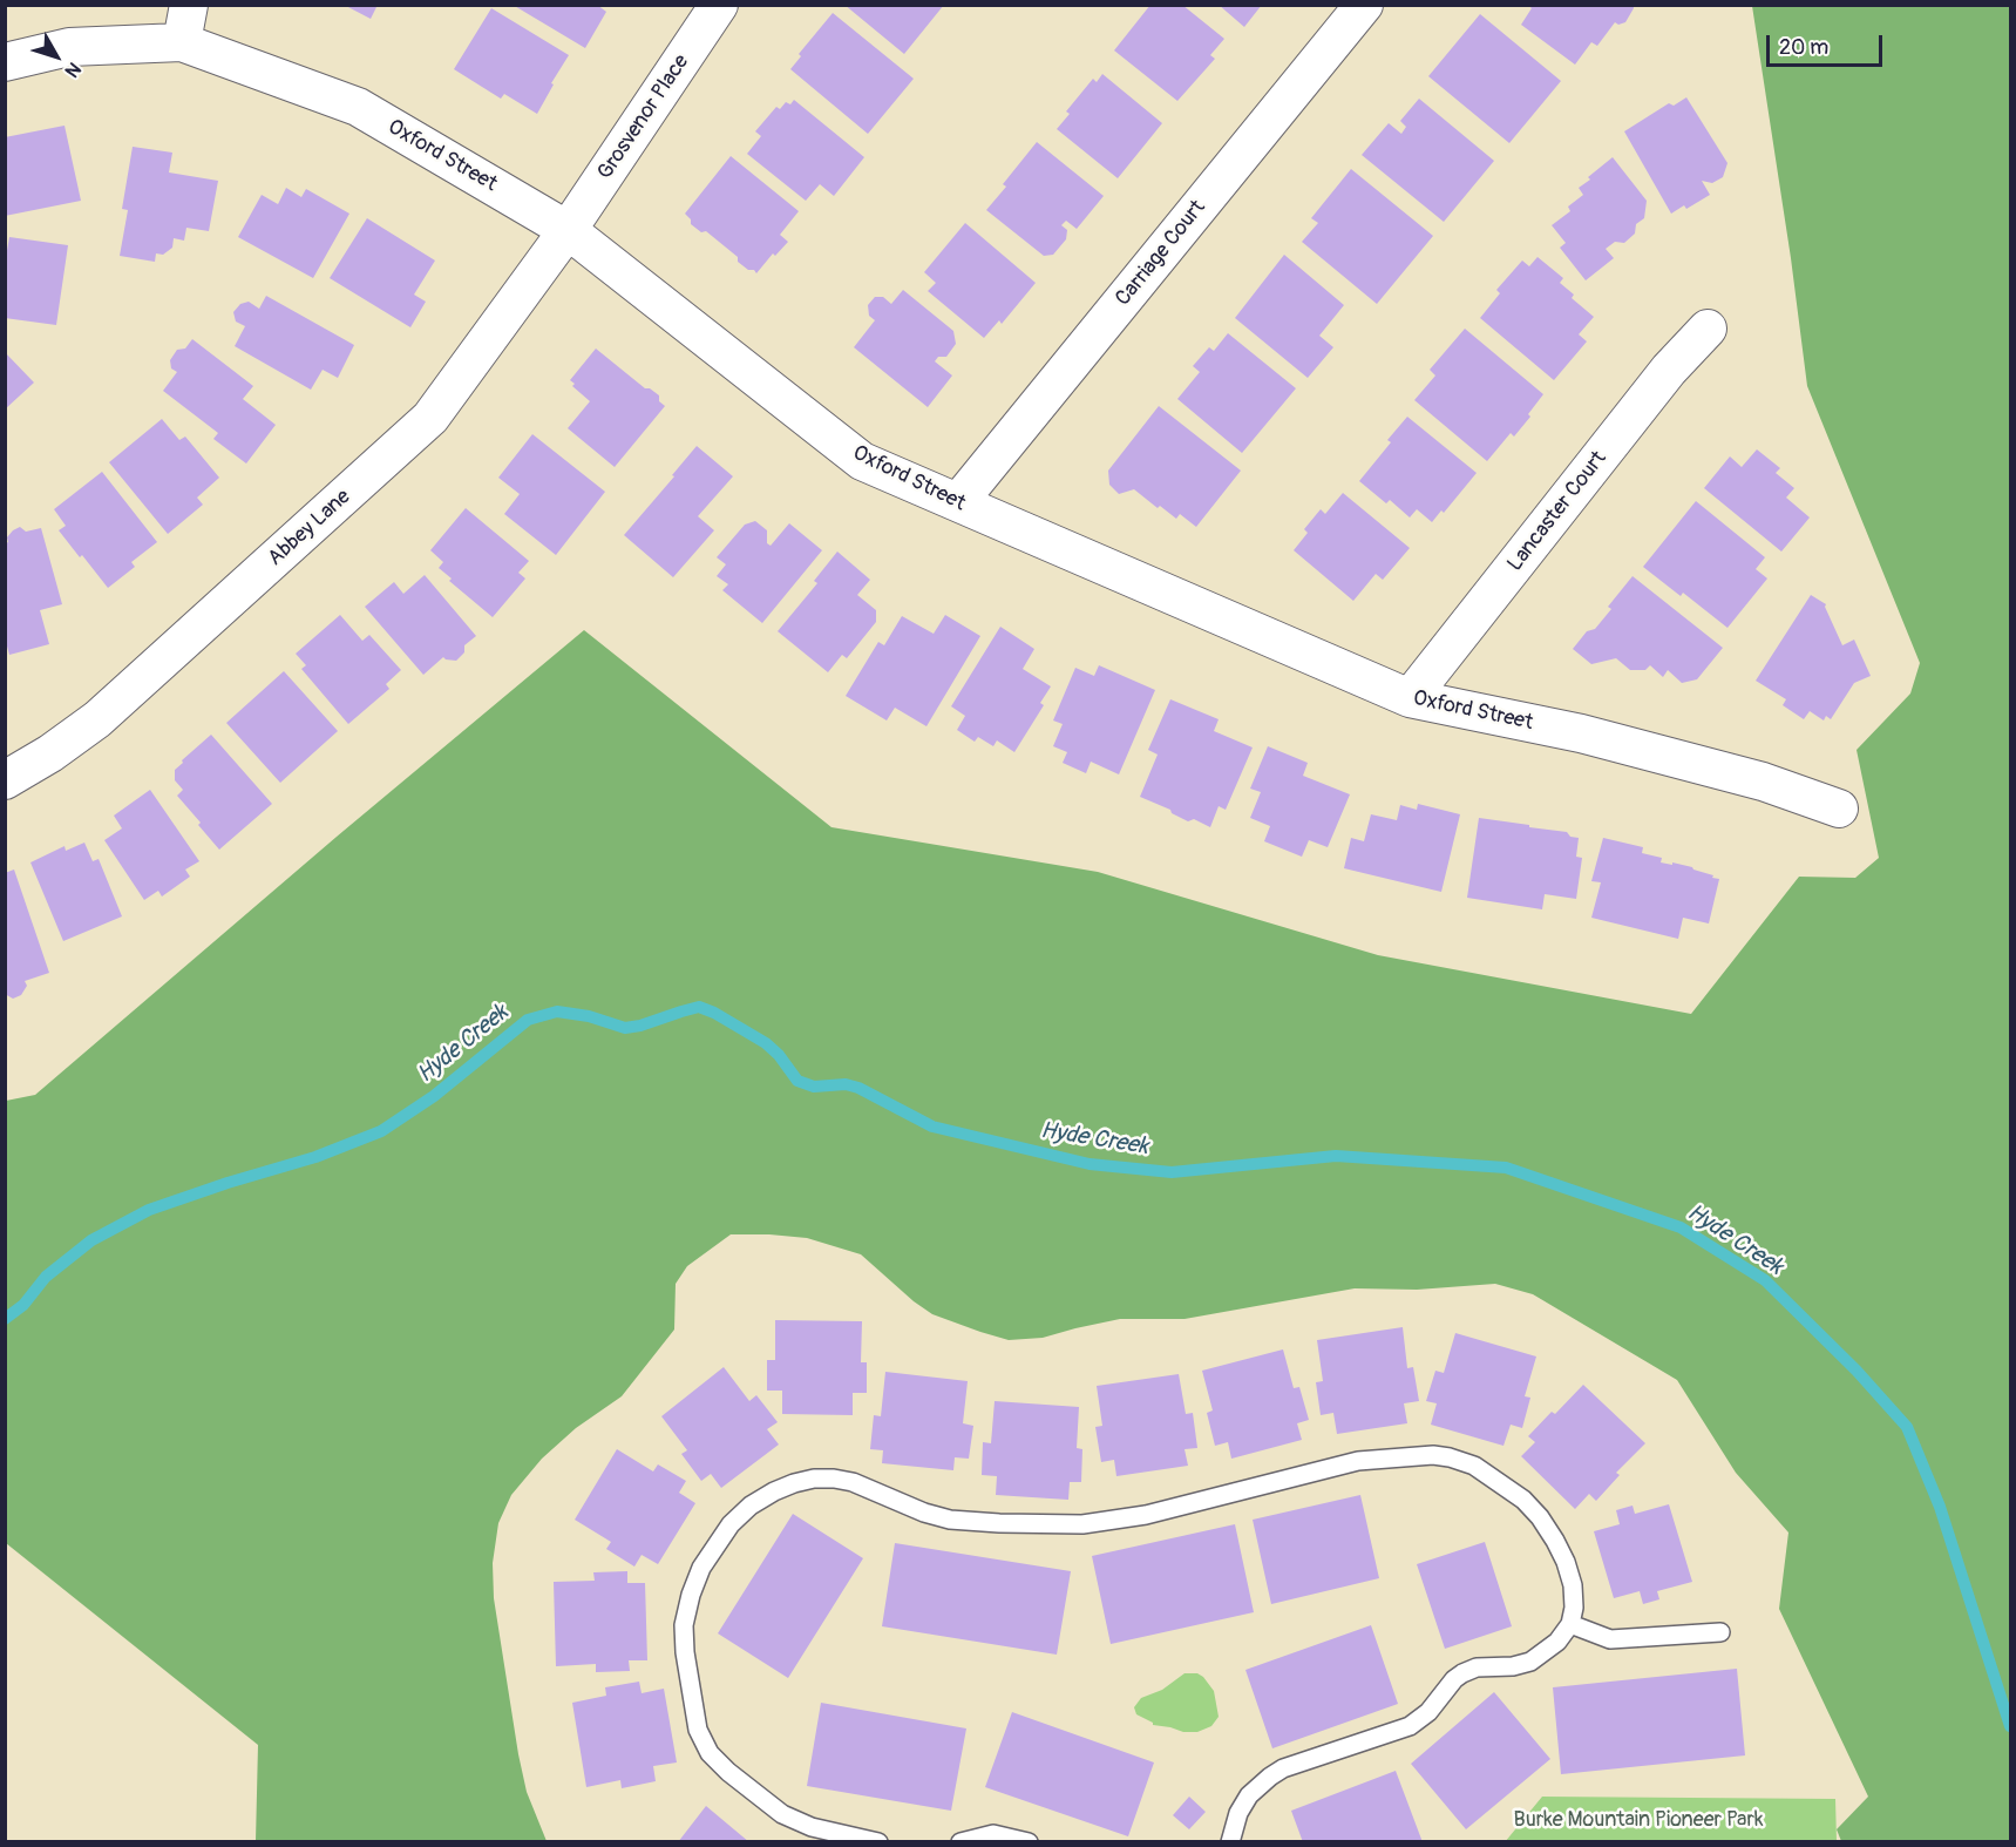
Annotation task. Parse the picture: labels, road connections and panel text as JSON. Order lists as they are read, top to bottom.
{
  "streets": {
    "street": [
      "Grosvenor Place",
      "Oxford Street",
      "Carriage Court",
      "Lancaster Court",
      "Abbey Lane"
    ]
  },
  "crossings": [
    ["Grosvenor Place", "Oxford Street"],
    ["Grosvenor Place", "Abbey Lane"],
    ["Oxford Street", "Carriage Court"],
    ["Oxford Street", "Lancaster Court"],
    ["Oxford Street", "Abbey Lane"]
  ],
  "water": ["Hyde Creek"],
  "parks": ["Burke Mountain Pioneer Park"],
  "scale_bar": "20 m",
  "north": "bottom right"
}
